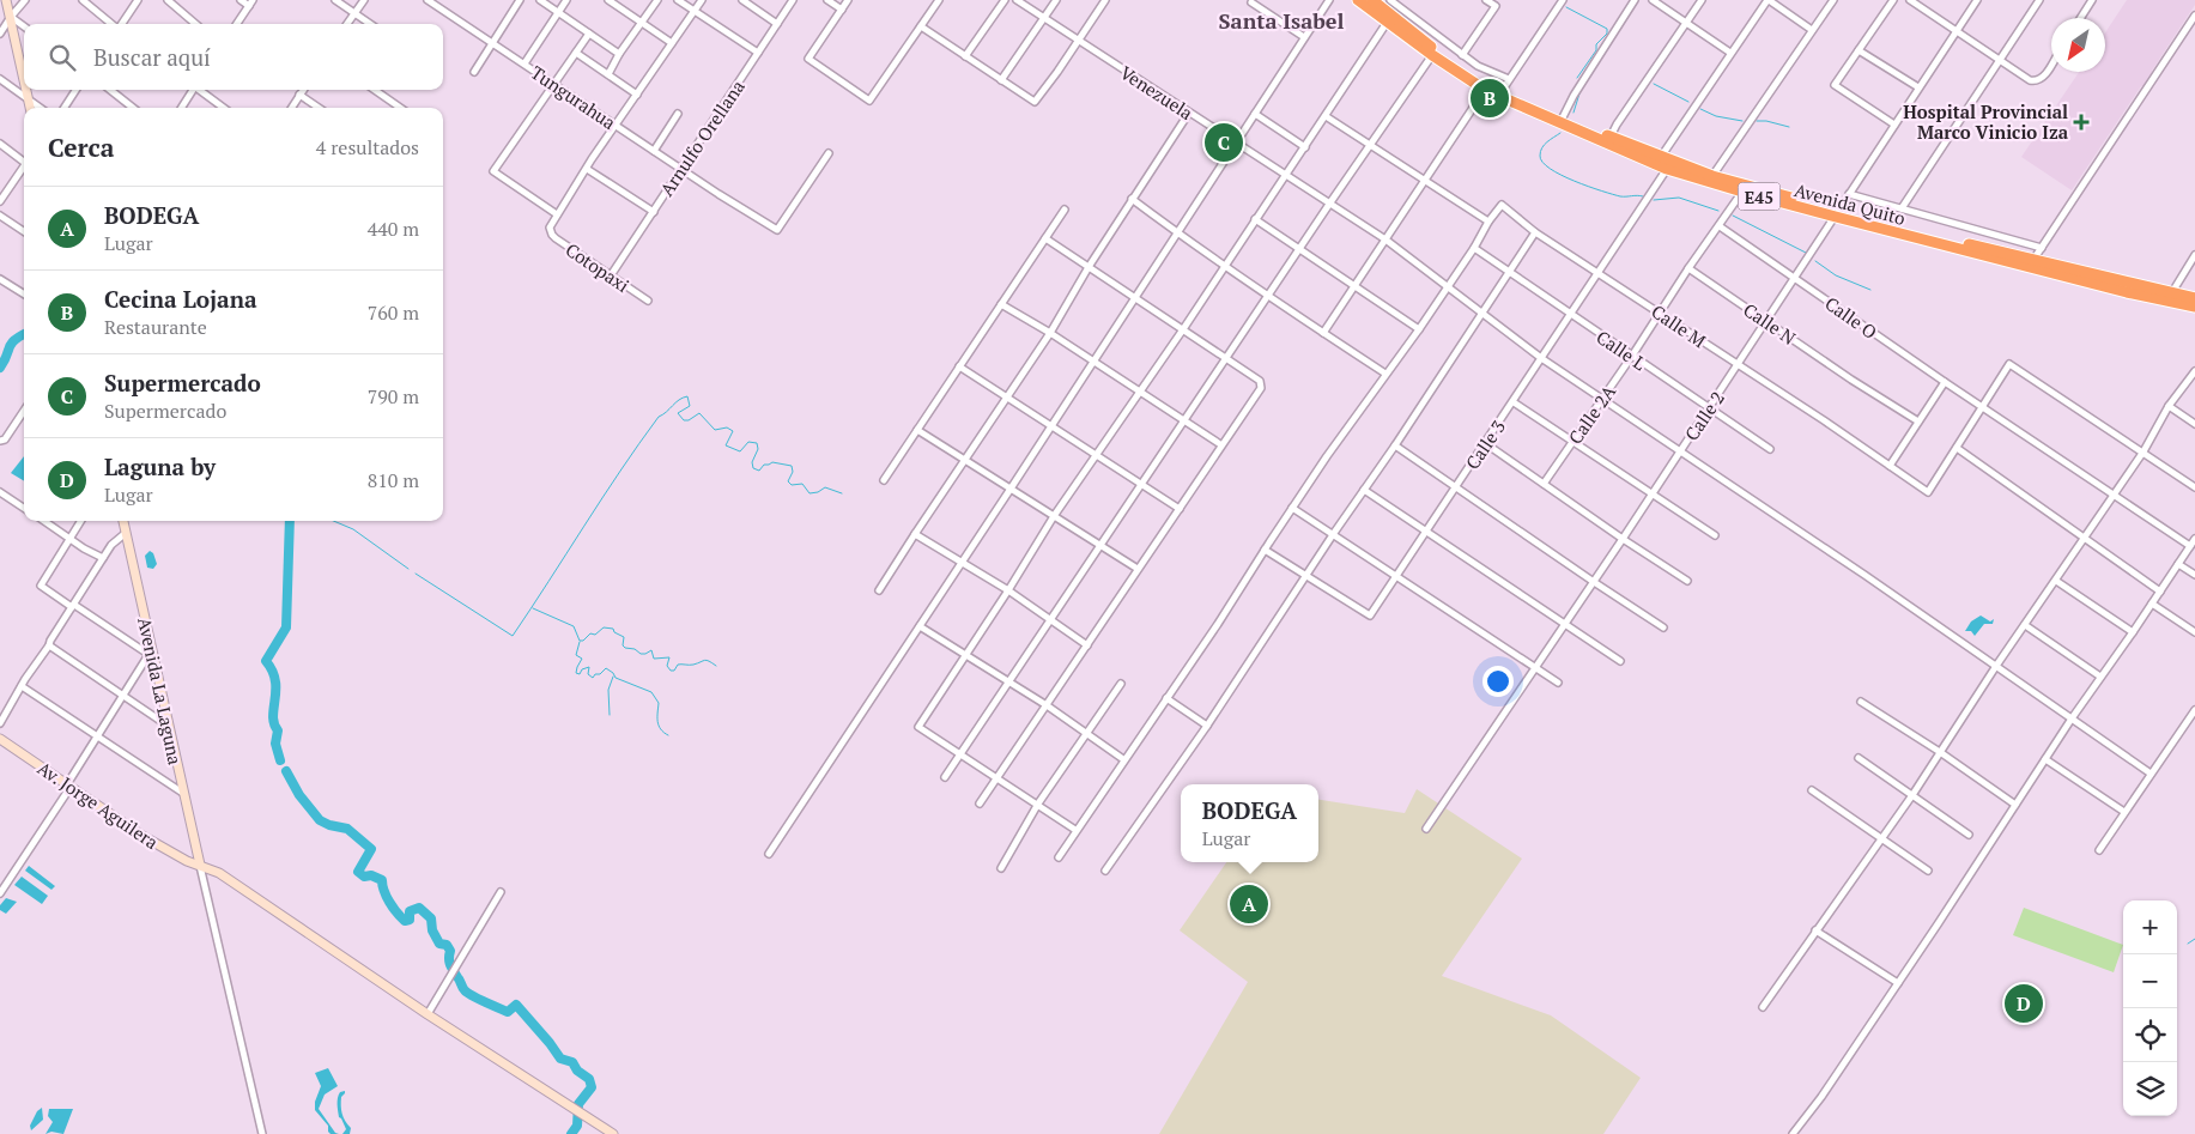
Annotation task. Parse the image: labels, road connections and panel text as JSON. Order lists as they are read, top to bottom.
{
  "streets": {
    "highway": ["E45", "Avenida Quito"],
    "street": [
      "Venezuela",
      "Tungurahua",
      "Arnulfo Orellana",
      "Cotopaxi",
      "Calle O",
      "Calle N",
      "Calle M",
      "Calle L",
      "Calle 2A",
      "Calle 2",
      "Calle 3",
      "Avenida La Laguna",
      "Av. Jorge Aguilera"
    ]
  },
  "crossings": [
    ["Tungurahua", "Arnulfo Orellana"],
    ["Arnulfo Orellana", "Cotopaxi"],
    ["Avenida Quito", "Calle 2A"],
    ["Avenida Quito", "Calle 2"],
    ["Avenida Quito", "Calle 3"],
    ["Calle O", "Calle 2A"],
    ["Calle O", "Calle 2"],
    ["Calle N", "Calle 2A"],
    ["Calle N", "Calle 2"],
    ["Calle M", "Calle 2A"],
    ["Calle M", "Calle 2"],
    ["Calle M", "Calle 3"],
    ["Calle L", "Calle 2A"],
    ["Calle L", "Calle 2"],
    ["Calle L", "Calle 3"],
    ["Avenida La Laguna", "Av. Jorge Aguilera"]
  ],
  "districts": ["Santa Isabel"],
  "places": {
    "health": ["Hospital Provincial Marco Vinicio Iza"]
  },
  "north": "bottom left",
  "page": {
    "search": "Buscar aquí",
    "pins": [
      "B",
      "C",
      "A",
      "D"
    ],
    "heading": ["Cerca", "4 resultados"],
    "list": [
      {
        "mark": "A",
        "name": "BODEGA",
        "note": "Lugar",
        "value": "440 m"
      },
      {
        "mark": "B",
        "name": "Cecina Lojana",
        "note": "Restaurante",
        "value": "760 m"
      },
      {
        "mark": "C",
        "name": "Supermercado",
        "note": "Supermercado",
        "value": "790 m"
      },
      {
        "mark": "D",
        "name": "Laguna by",
        "note": "Lugar",
        "value": "810 m"
      }
    ],
    "popup": ["BODEGA", "Lugar"],
    "map_buttons": ["+", "−"]
  }
}
